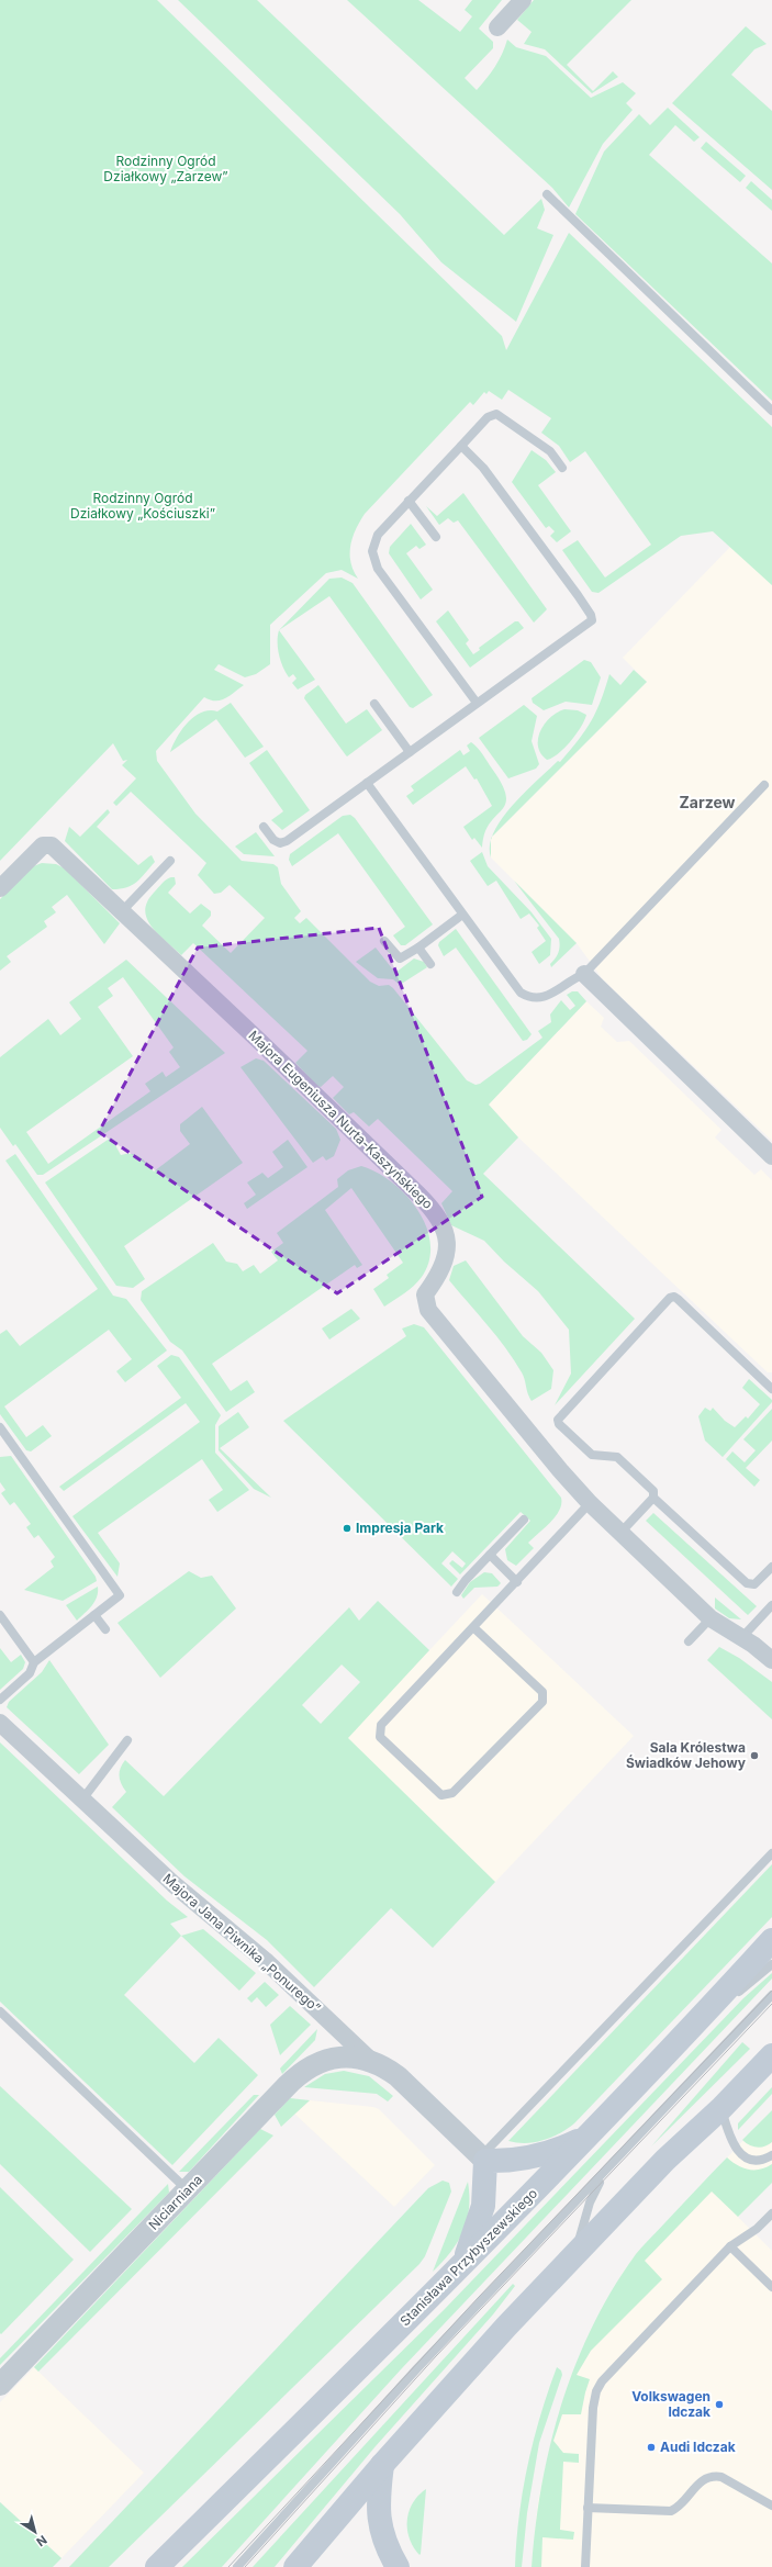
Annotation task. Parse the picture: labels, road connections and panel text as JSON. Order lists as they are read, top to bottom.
{
  "streets": {
    "main road": ["Stanisława Przybyszewskiego"],
    "street": ["Majora Eugeniusza Nurta-Kaszyńskiego", "Majora Jana Piwnika „Ponurego”", "Niciarniana"]
  },
  "crossings": [
    ["Majora Jana Piwnika „Ponurego”", "Niciarniana"]
  ],
  "districts": ["Zarzew"],
  "parks": ["Rodzinny Ogród Działkowy „Zarzew”", "Rodzinny Ogród Działkowy „Kościuszki”"],
  "places": [
    "Impresja Park",
    "Sala Królestwa Świadków Jehowy",
    "Volkswagen Idczak",
    "Audi Idczak"
  ],
  "north": "bottom right"
}
